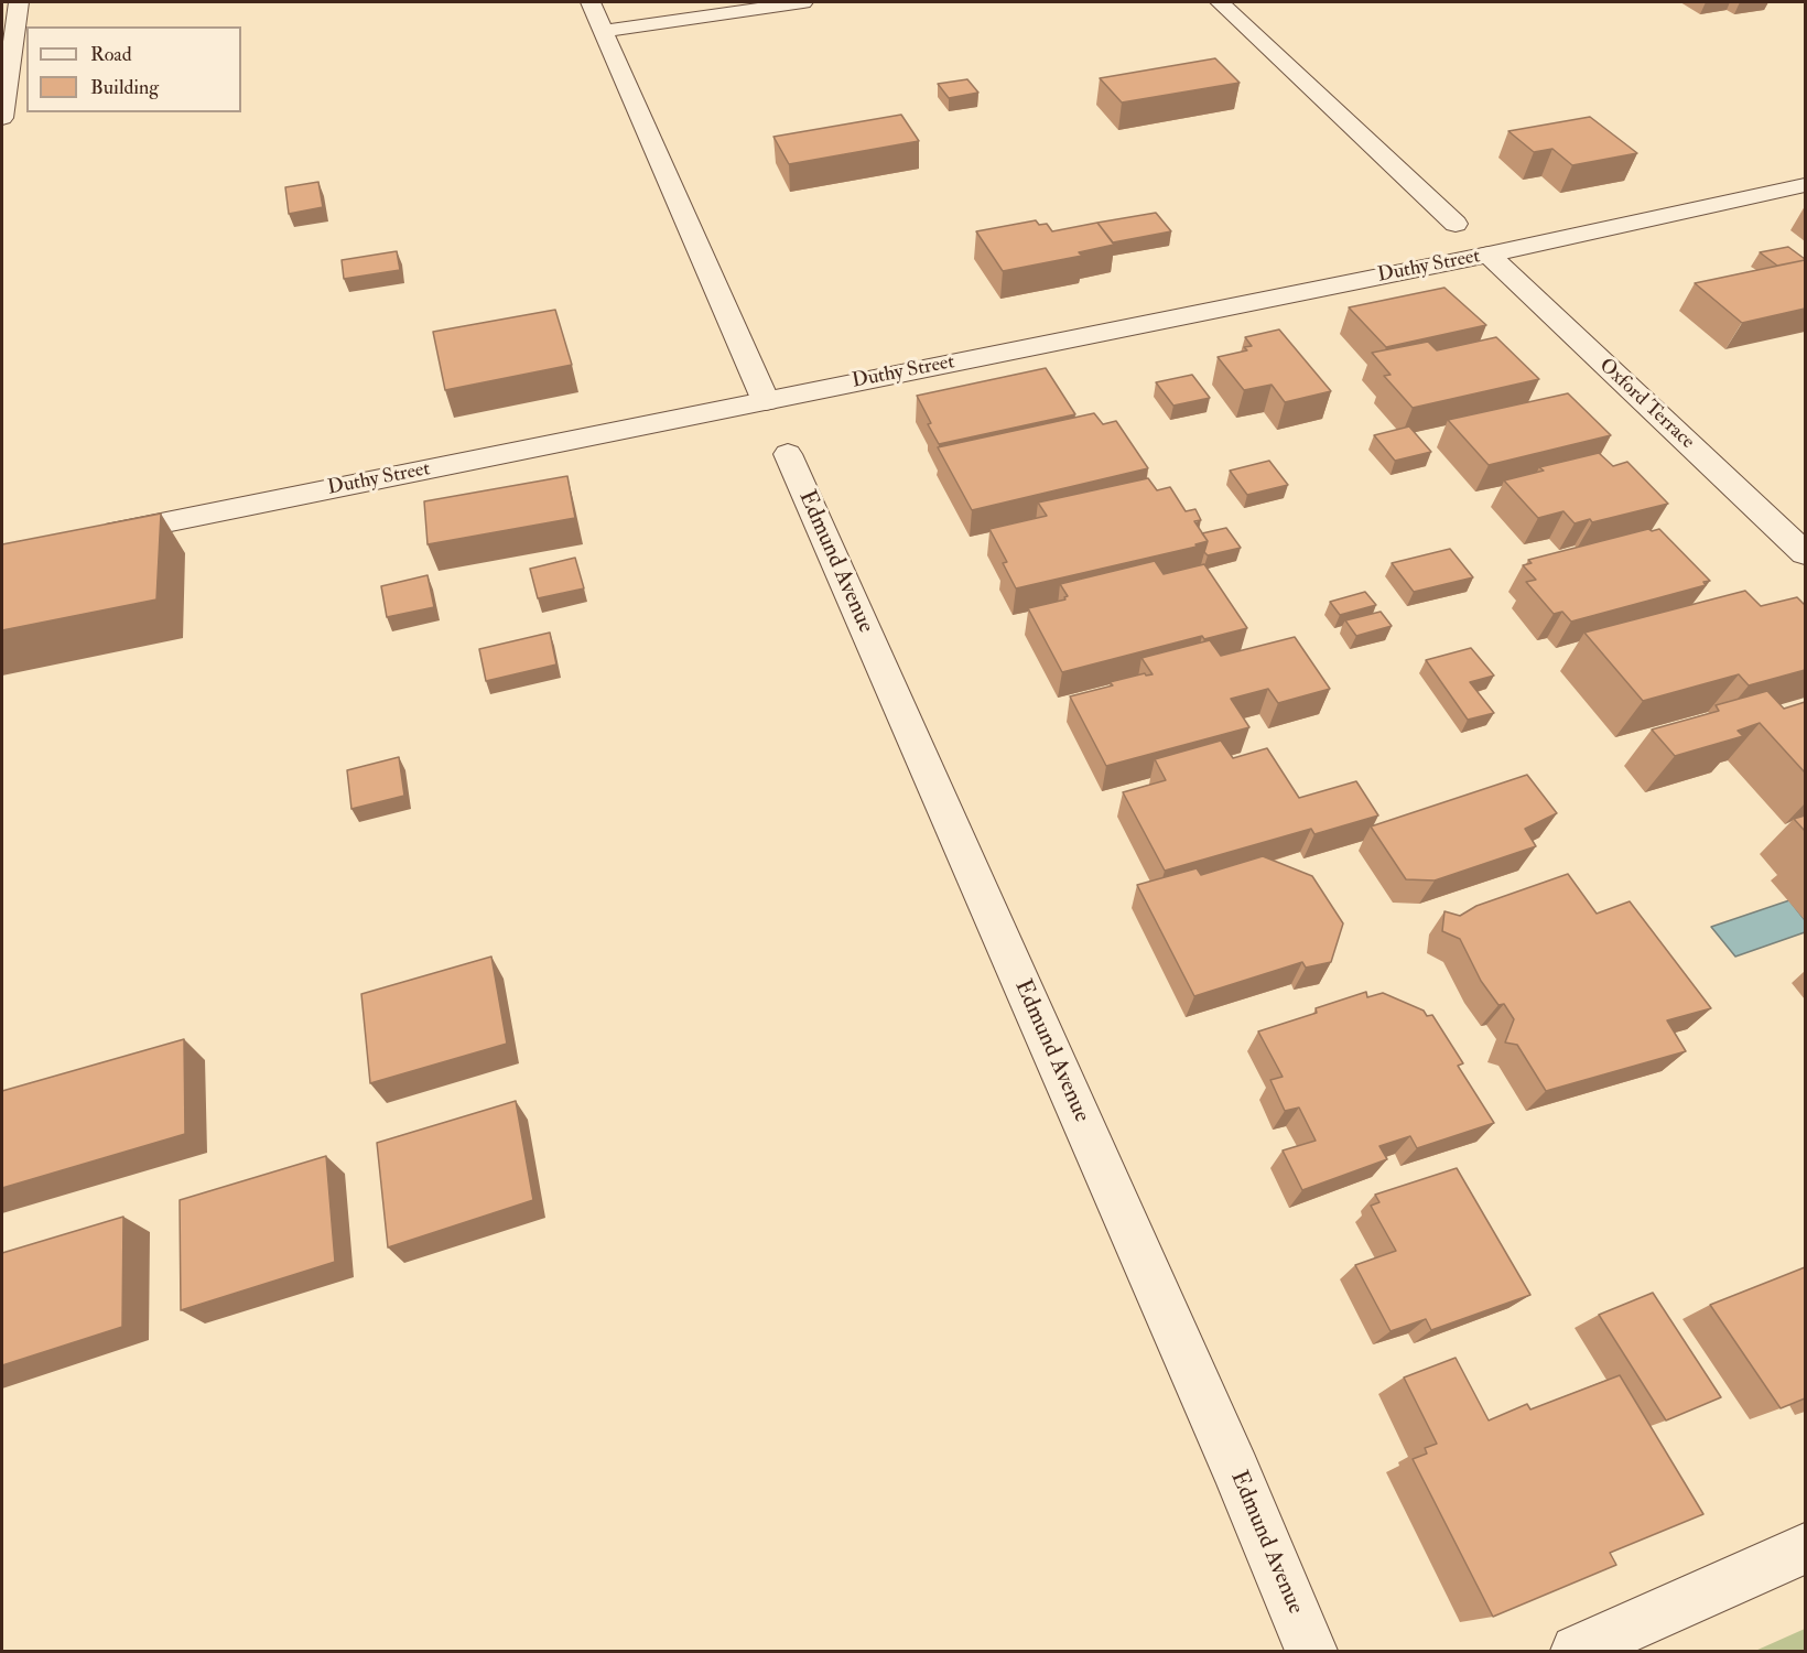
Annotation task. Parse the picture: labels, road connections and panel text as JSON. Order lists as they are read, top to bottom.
{
  "streets": {
    "street": ["Duthy Street", "Oxford Terrace", "Edmund Avenue"]
  },
  "crossings": [
    ["Duthy Street", "Oxford Terrace"]
  ],
  "legend": ["Road", "Building"]
}
